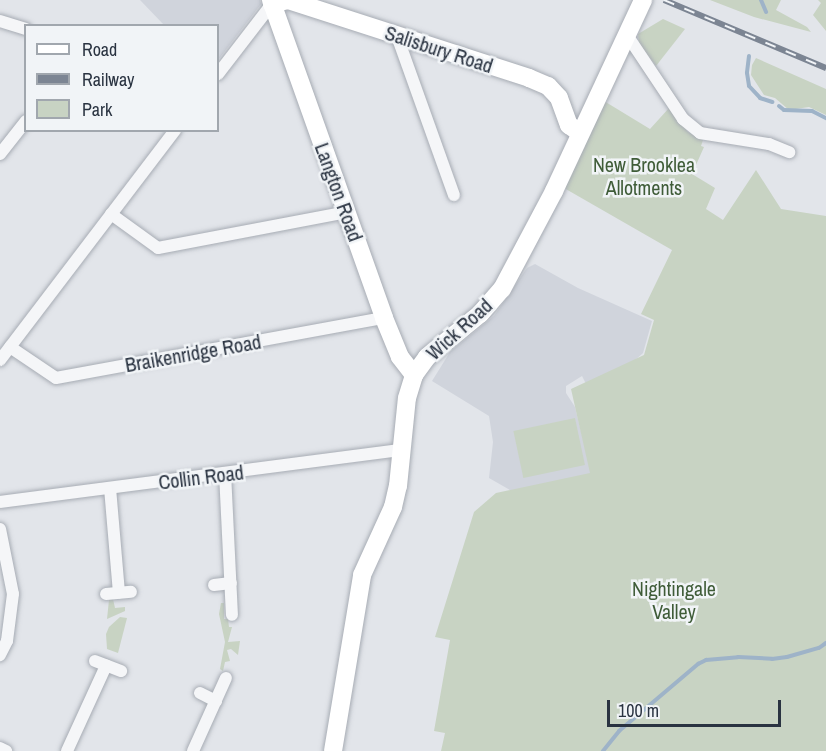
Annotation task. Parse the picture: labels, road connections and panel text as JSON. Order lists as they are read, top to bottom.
{
  "streets": {
    "street": [
      "Salisbury Road",
      "Langton Road",
      "Wick Road",
      "Braikenridge Road",
      "Collin Road"
    ]
  },
  "crossings": [
    ["Salisbury Road", "Langton Road"],
    ["Salisbury Road", "Wick Road"],
    ["Langton Road", "Wick Road"],
    ["Langton Road", "Braikenridge Road"],
    ["Wick Road", "Collin Road"]
  ],
  "parks": ["New Brooklea Allotments", "Nightingale Valley"],
  "legend": ["Road", "Railway", "Park"],
  "scale_bar": "100 m"
}
